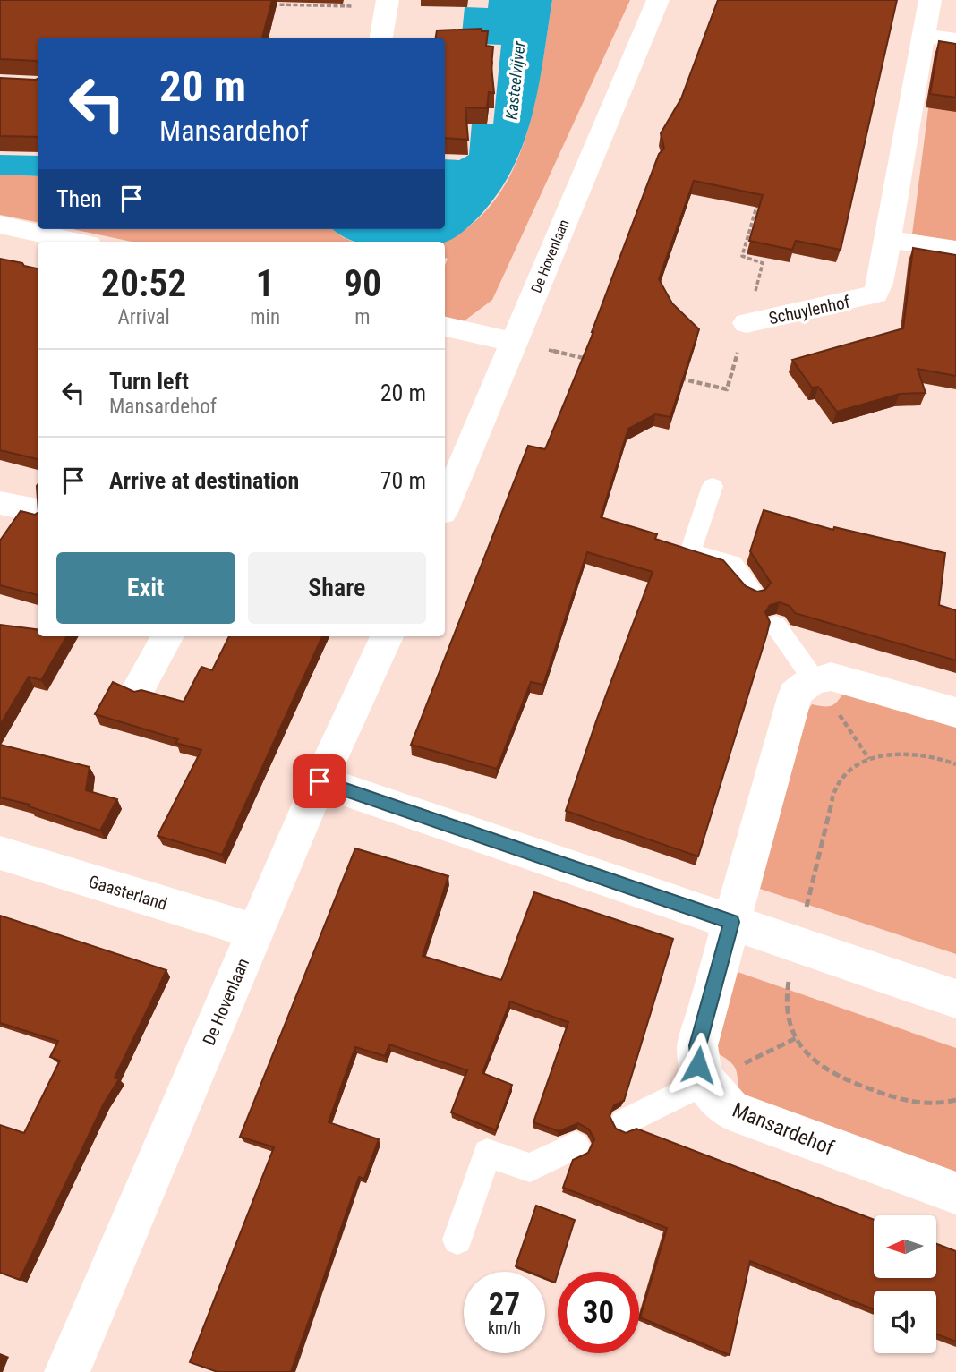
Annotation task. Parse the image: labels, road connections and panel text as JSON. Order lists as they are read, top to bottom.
{
  "streets": {
    "street": [
      "De Hovenlaan",
      "Schuylenhof",
      "Gaasterland",
      "Mansardehof"
    ]
  },
  "crossings": [
    ["De Hovenlaan", "Gaasterland"]
  ],
  "water": ["Kasteelvijver"],
  "north": "left",
  "page": {
    "turn": ["20 m", "Mansardehof"],
    "then": "Then",
    "eta": [
      "20:52",
      "Arrival",
      "1",
      "min",
      "90",
      "m"
    ],
    "list": [
      {
        "name": "Turn left",
        "note": "Mansardehof",
        "value": "20 m"
      },
      {
        "name": "Arrive at destination",
        "value": "70 m"
      }
    ],
    "buttons": ["Exit", "Share"],
    "speed": "27 km/h",
    "limit": "30"
  }
}
